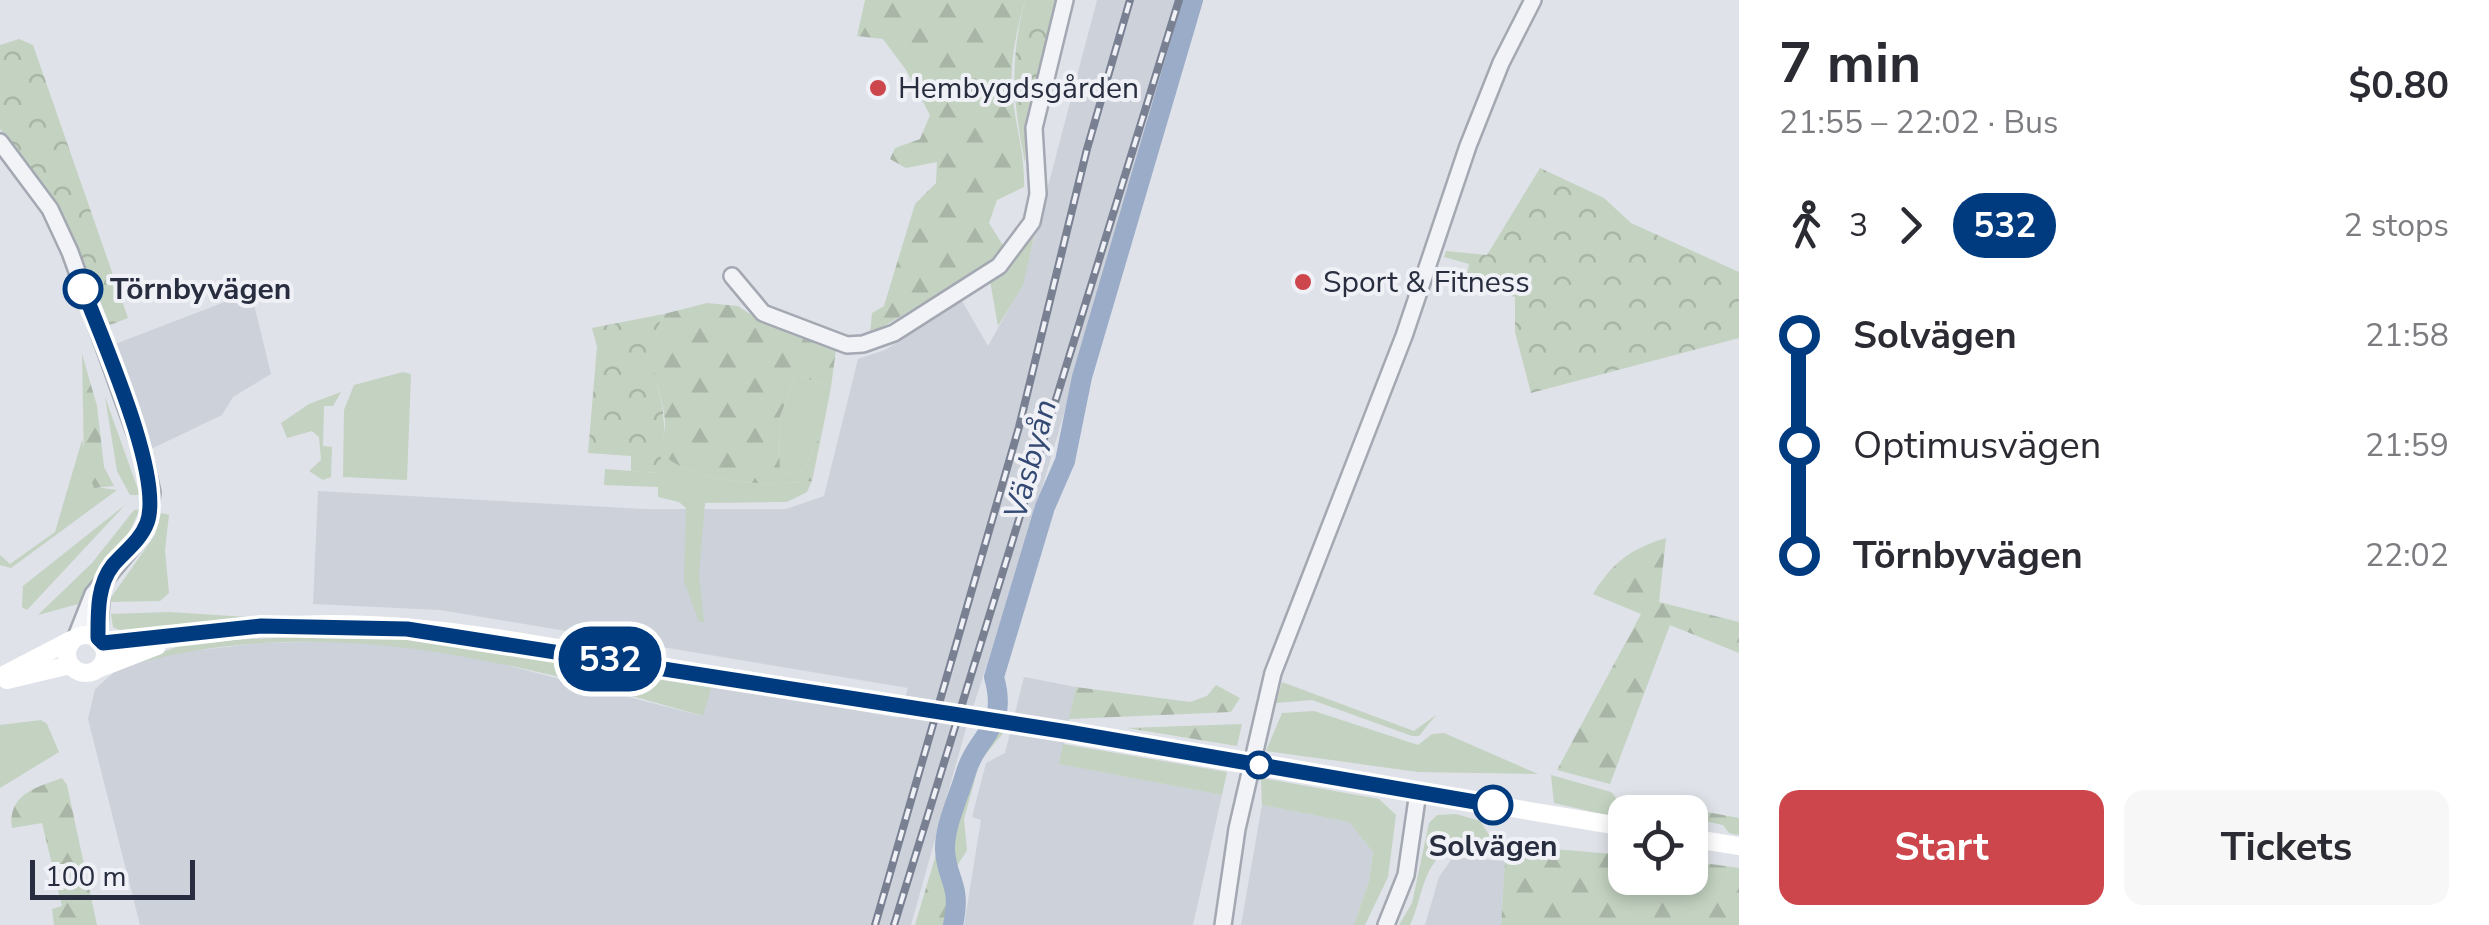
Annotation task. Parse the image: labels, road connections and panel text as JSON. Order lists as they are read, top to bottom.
{
  "water": ["Väsbyån"],
  "places": [
    "Hembygdsgården",
    "Sport & Fitness",
    "Törnbyvägen",
    "Solvägen"
  ],
  "lines": ["bus line 532"],
  "scale_bar": "100 m",
  "page": {
    "on_map": "532",
    "heading": ["7 min", "21:55 – 22:02 · Bus", "$0.80"],
    "legs": ["3", "532", "2 stops"],
    "list": [
      {
        "name": "Solvägen",
        "value": "21:58"
      },
      {
        "name": "Optimusvägen",
        "value": "21:59"
      },
      {
        "name": "Törnbyvägen",
        "value": "22:02"
      }
    ],
    "buttons": ["Start", "Tickets"],
    "scale": "100 m"
  }
}
